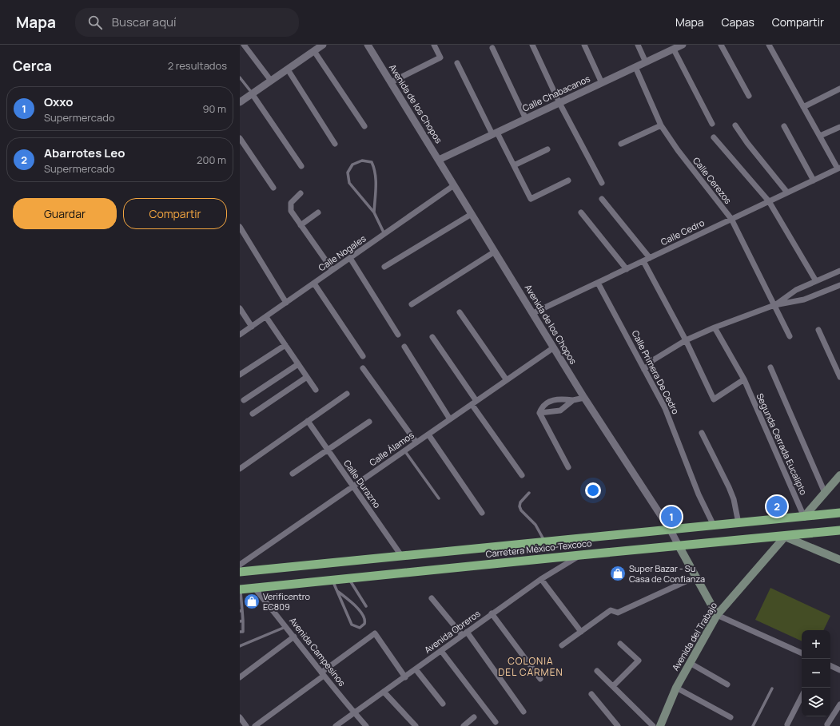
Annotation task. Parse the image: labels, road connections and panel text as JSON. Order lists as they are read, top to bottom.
{
  "streets": {
    "highway": ["Carretera México-Texcoco"],
    "main road": ["Avenida de los Chopos", "Avenida del Trabajo"],
    "street": [
      "Calle Chabacanos",
      "Calle Cerezos",
      "Calle Cedro",
      "Calle Nogales",
      "Calle Primera De Cedro",
      "Segunda Cerrada Eucalipto",
      "Calle Álamos",
      "Calle Durazno",
      "Avenida Obreros",
      "Avenida Campesinos"
    ]
  },
  "crossings": [
    ["Calle Chabacanos", "Avenida de los Chopos"],
    ["Calle Chabacanos", "Calle Cerezos"],
    ["Avenida de los Chopos", "Calle Cedro"],
    ["Avenida de los Chopos", "Calle Nogales"],
    ["Avenida de los Chopos", "Calle Álamos"],
    ["Avenida de los Chopos", "Carretera México-Texcoco"],
    ["Avenida de los Chopos", "Avenida del Trabajo"],
    ["Calle Cerezos", "Calle Cedro"],
    ["Calle Cedro", "Calle Primera De Cedro"],
    ["Calle Primera De Cedro", "Carretera México-Texcoco"],
    ["Segunda Cerrada Eucalipto", "Carretera México-Texcoco"],
    ["Calle Álamos", "Calle Durazno"],
    ["Calle Álamos", "Carretera México-Texcoco"],
    ["Calle Durazno", "Carretera México-Texcoco"],
    ["Carretera México-Texcoco", "Avenida Obreros"],
    ["Carretera México-Texcoco", "Avenida del Trabajo"],
    ["Carretera México-Texcoco", "Avenida Campesinos"],
    ["Avenida Obreros", "Avenida Campesinos"]
  ],
  "districts": ["COLONIA DEL CARMEN"],
  "places": {
    "shop": ["Super Bazar - Su Casa de Confianza", "Verificentro EC809"]
  },
  "page": {
    "header": "Mapa",
    "search": "Buscar aquí",
    "nav": ["Mapa", "Capas", "Compartir"],
    "heading": ["Cerca", "2 resultados"],
    "list": [
      {
        "mark": "1",
        "name": "Oxxo",
        "note": "Supermercado",
        "value": "90 m"
      },
      {
        "mark": "2",
        "name": "Abarrotes Leo",
        "note": "Supermercado",
        "value": "200 m"
      }
    ],
    "buttons": ["Guardar", "Compartir"],
    "pins": ["2", "1"],
    "map_buttons": ["+", "−"]
  }
}
